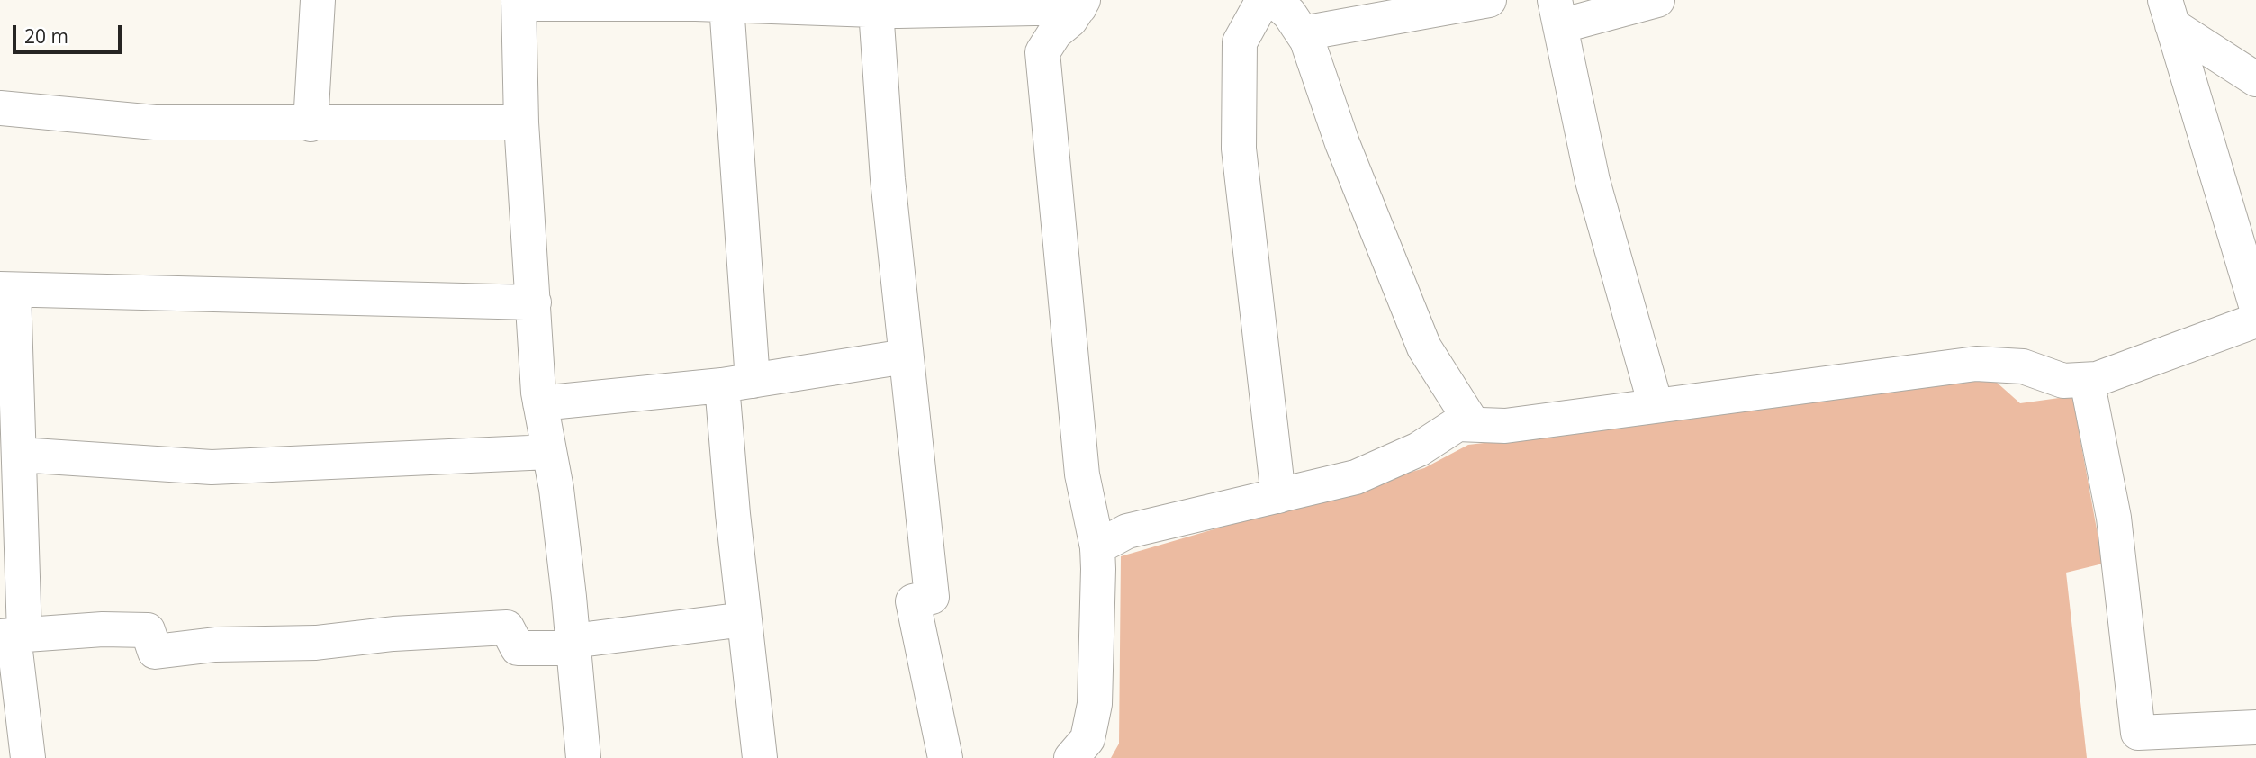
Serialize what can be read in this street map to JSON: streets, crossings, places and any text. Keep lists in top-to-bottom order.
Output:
{
  "scale_bar": "20 m"
}
